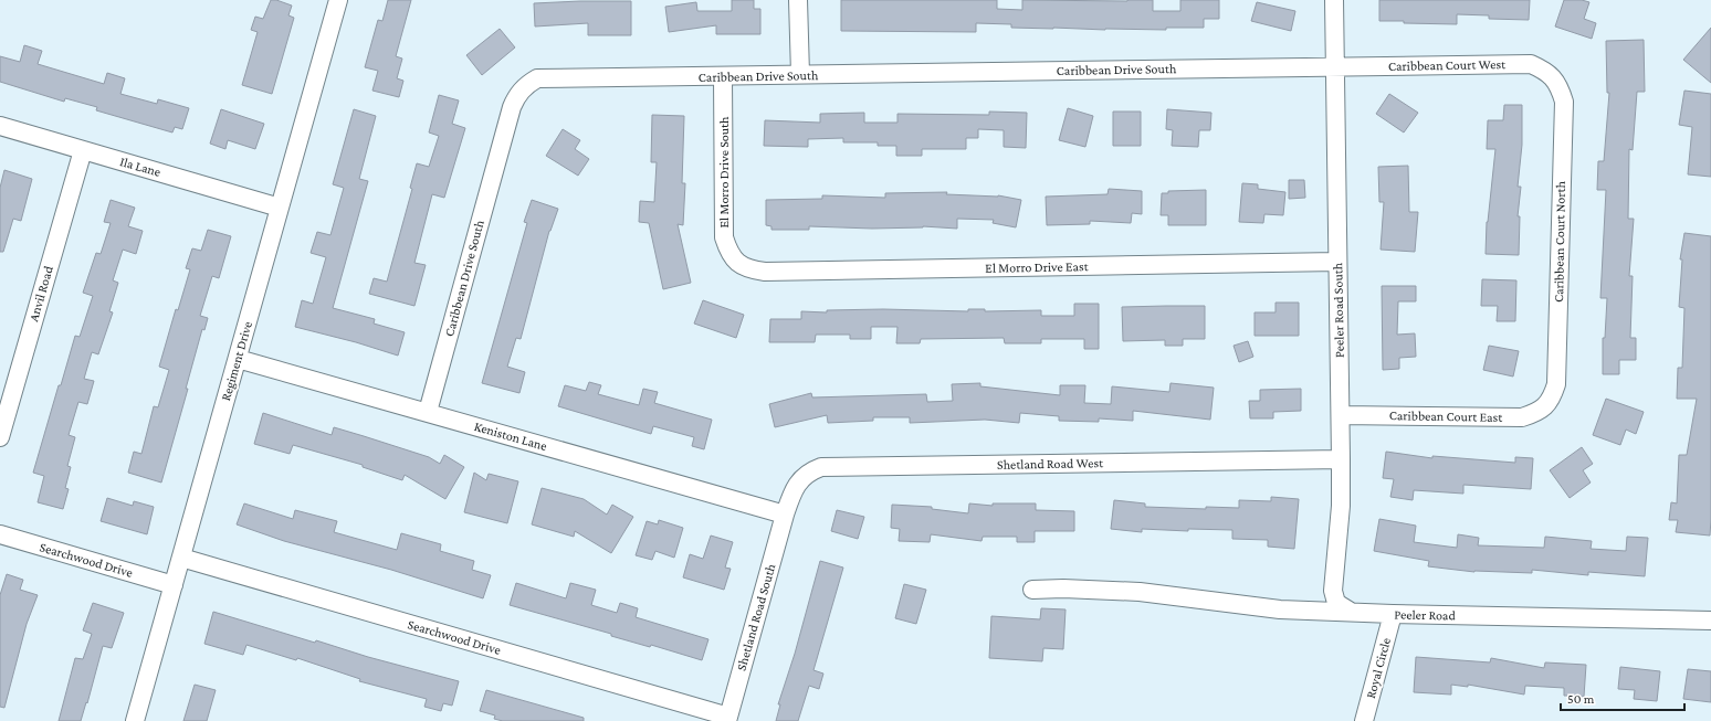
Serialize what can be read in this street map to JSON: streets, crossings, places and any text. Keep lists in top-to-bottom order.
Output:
{
  "streets": {
    "street": [
      "Caribbean Court West",
      "Caribbean Drive South",
      "Ila Lane",
      "El Morro Drive South",
      "Caribbean Court North",
      "El Morro Drive East",
      "Anvil Road",
      "Peeler Road South",
      "Regiment Drive",
      "Caribbean Court East",
      "Keniston Lane",
      "Shetland Road West",
      "Searchwood Drive",
      "Peeler Road",
      "Shetland Road South",
      "Royal Circle"
    ]
  },
  "crossings": [
    ["Caribbean Court West", "Caribbean Drive South"],
    ["Caribbean Court West", "Caribbean Court North"],
    ["Caribbean Court West", "Peeler Road South"],
    ["Caribbean Drive South", "El Morro Drive South"],
    ["Caribbean Drive South", "Peeler Road South"],
    ["Caribbean Drive South", "Keniston Lane"],
    ["Ila Lane", "Anvil Road"],
    ["Ila Lane", "Regiment Drive"],
    ["El Morro Drive South", "El Morro Drive East"],
    ["Caribbean Court North", "Caribbean Court East"],
    ["El Morro Drive East", "Peeler Road South"],
    ["Peeler Road South", "Caribbean Court East"],
    ["Peeler Road South", "Shetland Road West"],
    ["Peeler Road South", "Peeler Road"],
    ["Regiment Drive", "Keniston Lane"],
    ["Regiment Drive", "Searchwood Drive"],
    ["Keniston Lane", "Shetland Road West"],
    ["Keniston Lane", "Shetland Road South"],
    ["Shetland Road West", "Shetland Road South"],
    ["Searchwood Drive", "Shetland Road South"],
    ["Peeler Road", "Royal Circle"]
  ],
  "scale_bar": "50 m"
}
